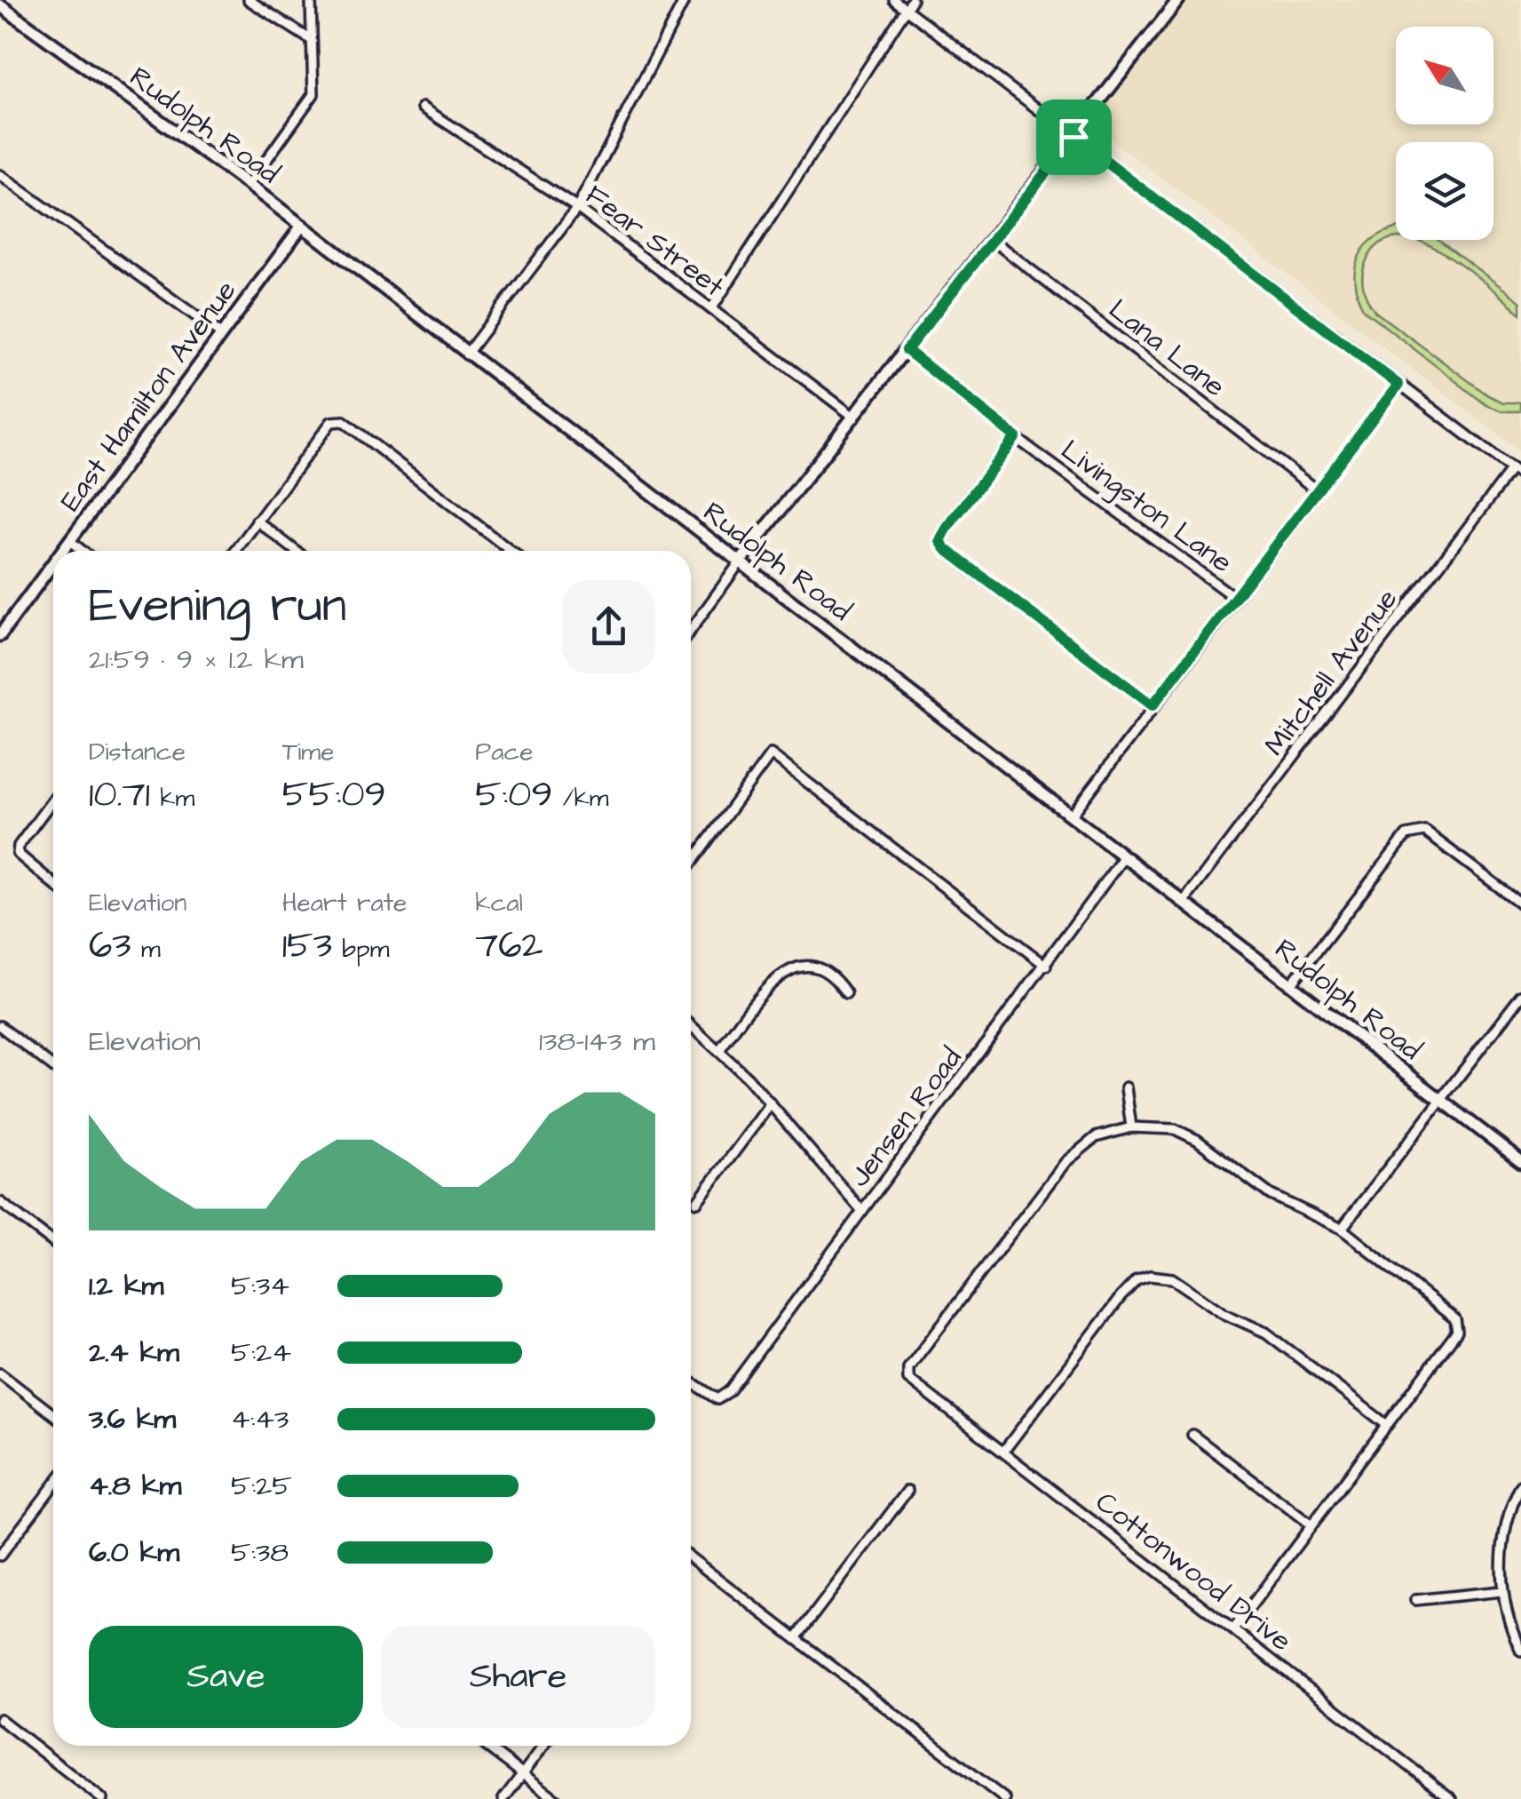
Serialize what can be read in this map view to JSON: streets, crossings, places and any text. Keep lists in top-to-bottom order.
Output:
{
  "streets": {
    "street": [
      "Rudolph Road",
      "Fear Street",
      "Lana Lane",
      "East Hamilton Avenue",
      "Livingston Lane",
      "Mitchell Avenue",
      "Jensen Road",
      "Cottonwood Drive"
    ]
  },
  "crossings": [
    ["Rudolph Road", "East Hamilton Avenue"],
    ["Rudolph Road", "Mitchell Avenue"],
    ["Rudolph Road", "Jensen Road"]
  ],
  "north": "top left",
  "page": {
    "heading": ["Evening run", "21:59 · 9 × 1.2 km"],
    "stats": [
      ["Distance", "10.71 km"],
      ["Time", "55:09"],
      ["Pace", "5:09 /km"],
      ["Elevation", "63 m"],
      ["Heart rate", "153 bpm"],
      ["kcal", "762"]
    ],
    "chart": ["Elevation", "138–143 m"],
    "list": [
      {
        "name": "1.2 km",
        "note": "5:34"
      },
      {
        "name": "2.4 km",
        "note": "5:24"
      },
      {
        "name": "3.6 km",
        "note": "4:43"
      },
      {
        "name": "4.8 km",
        "note": "5:25"
      },
      {
        "name": "6.0 km",
        "note": "5:38"
      }
    ],
    "buttons": ["Save", "Share"]
  }
}
